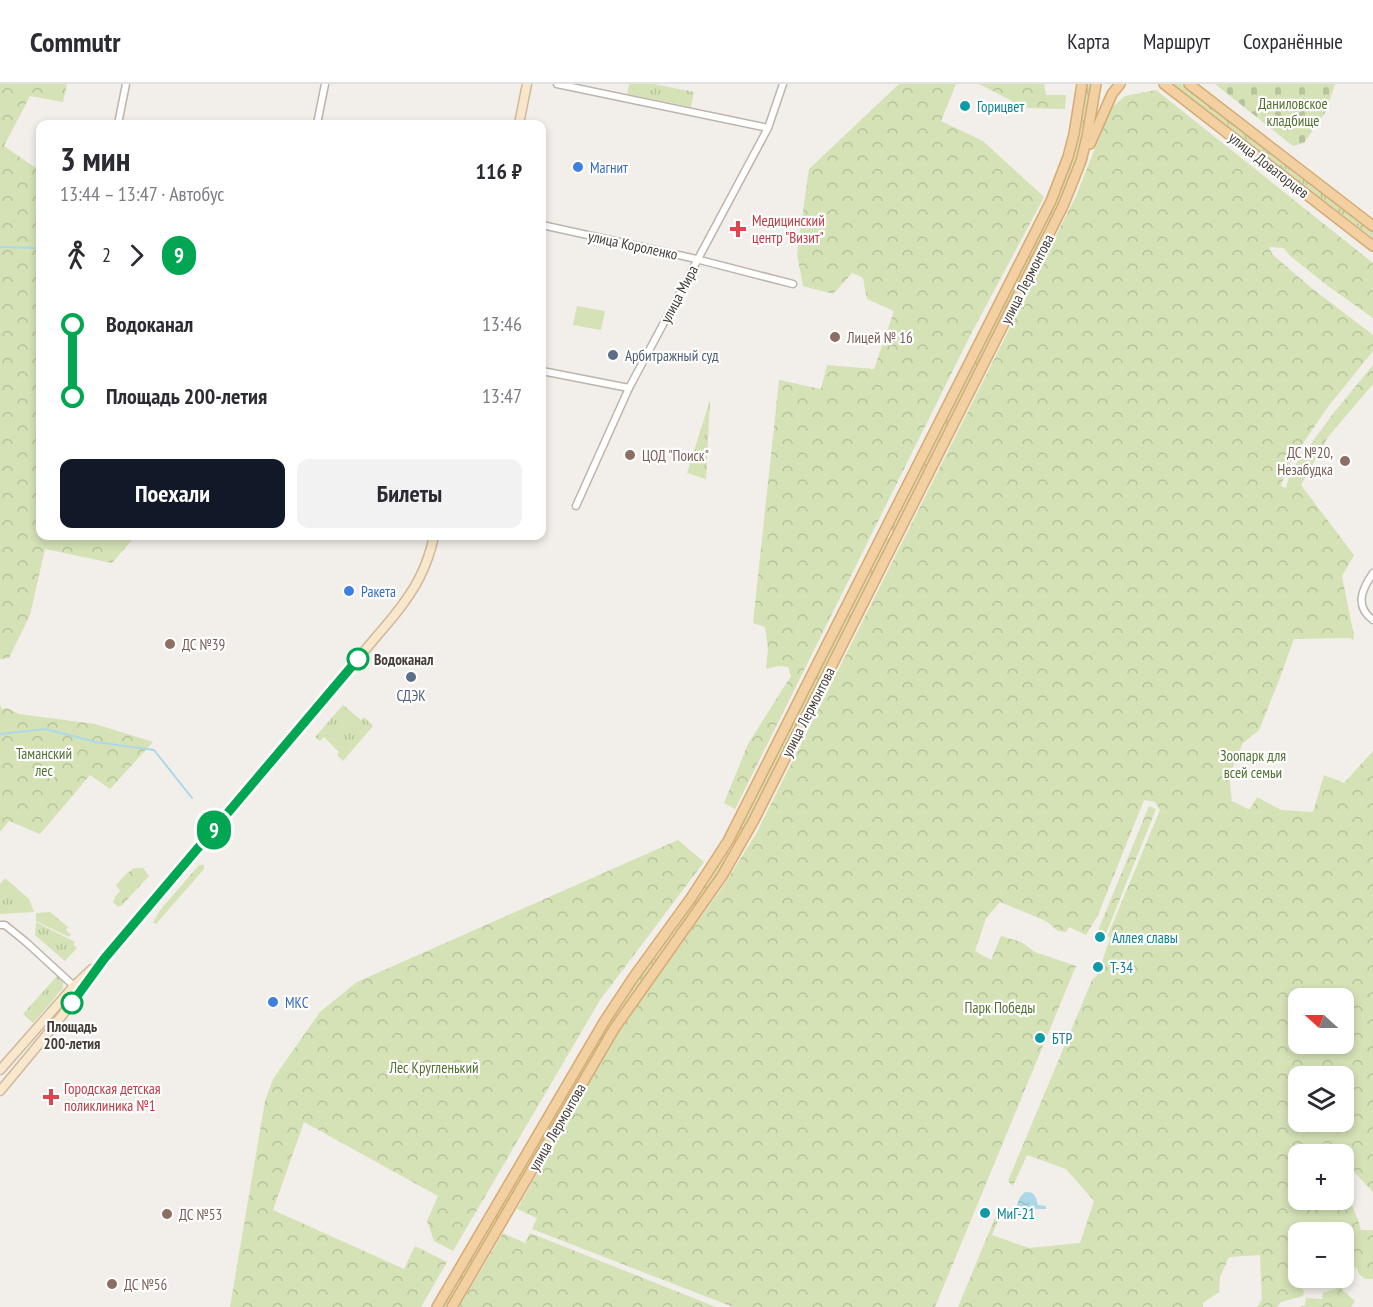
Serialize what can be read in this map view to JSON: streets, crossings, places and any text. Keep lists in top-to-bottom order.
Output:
{
  "streets": {
    "main road": ["улица Доваторцев", "улица Лермонтова"],
    "street": ["улица Короленко", "улица Мира"]
  },
  "crossings": [
    ["улица Короленко", "улица Мира"]
  ],
  "parks": [
    "Даниловское кладбище",
    "Таманский лес",
    "Зоопарк для всей семьи",
    "Парк Победы",
    "Лес Кругленький"
  ],
  "places": {
    "other": [
      "Горицвет",
      "Магнит",
      "Лицей № 16",
      "Арбитражный суд",
      "ЦОД \"Поиск\"",
      "ДС №20, Незабудка",
      "Ракета",
      "ДС №39",
      "Водоканал",
      "СДЭК",
      "Аллея славы",
      "Т-34",
      "МКС",
      "Площадь 200-летия",
      "БТР",
      "МиГ-21",
      "ДС №53",
      "ДС №56"
    ],
    "health": ["Медицинский центр \"Визит\"", "Городская детская поликлиника №1"]
  },
  "lines": ["bus line 9"],
  "north": "left",
  "page": {
    "header": "Commutr",
    "nav": ["Карта", "Маршрут", "Сохранённые"],
    "on_map": "9",
    "heading": ["3 мин", "13:44 – 13:47 · Автобус", "116 ₽"],
    "legs": ["2", "9"],
    "list": [
      {
        "name": "Водоканал",
        "value": "13:46"
      },
      {
        "name": "Площадь 200-летия",
        "value": "13:47"
      }
    ],
    "buttons": ["Поехали", "Билеты"],
    "map_buttons": ["+", "−"]
  }
}
